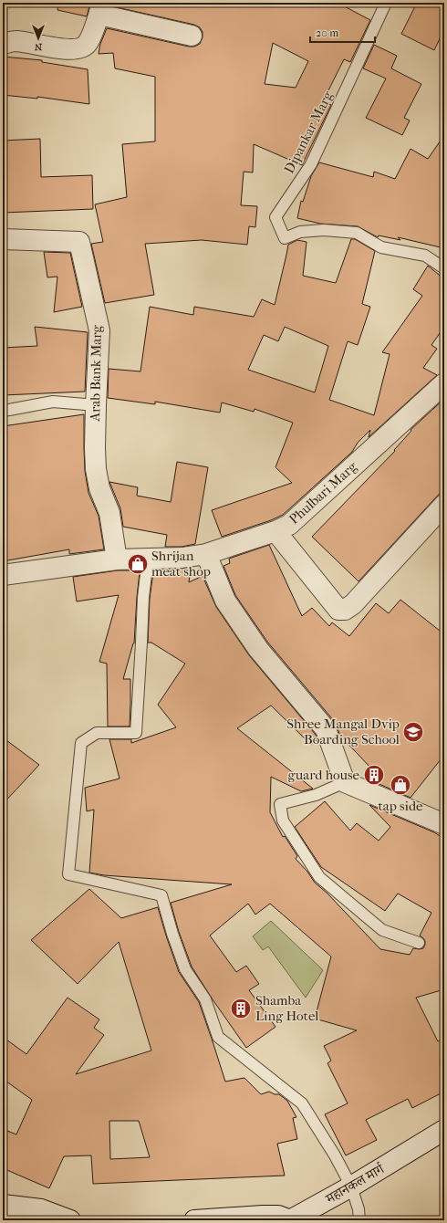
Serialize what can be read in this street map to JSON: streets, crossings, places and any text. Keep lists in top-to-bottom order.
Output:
{
  "streets": {
    "street": ["Arab Bank Marg", "Phulbari Marg", "महानकल मार्ग"],
    "lane": ["Dipankar Marg"]
  },
  "crossings": [
    ["Arab Bank Marg", "Phulbari Marg"]
  ],
  "places": {
    "shop": ["Shrijan meat shop", "tap side"],
    "school or university": ["Shree Mangal Dvip Boarding School"],
    "building": ["guard house", "Shamba Ling Hotel"]
  },
  "scale_bar": "20 m",
  "north": "bottom"
}
